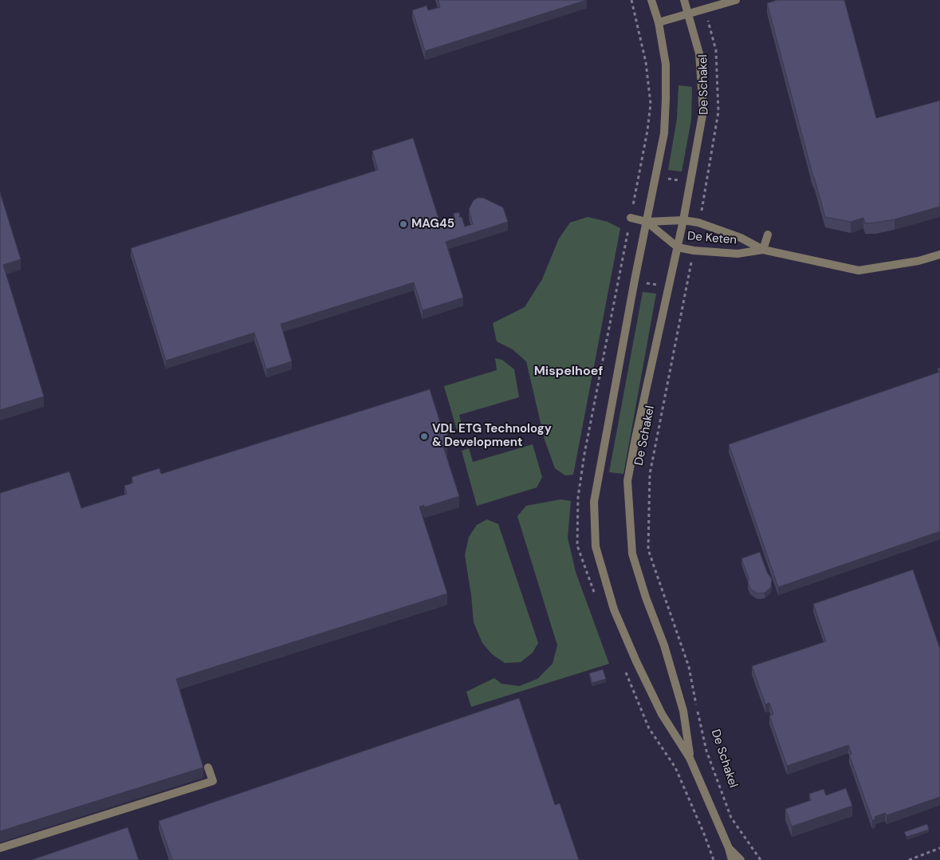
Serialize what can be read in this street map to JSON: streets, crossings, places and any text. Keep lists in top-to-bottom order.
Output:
{
  "streets": {
    "street": ["De Schakel", "De Keten"]
  },
  "crossings": [
    ["De Schakel", "De Keten"]
  ],
  "districts": ["Mispelhoef"],
  "places": ["MAG45", "VDL ETG Technology & Development"]
}
